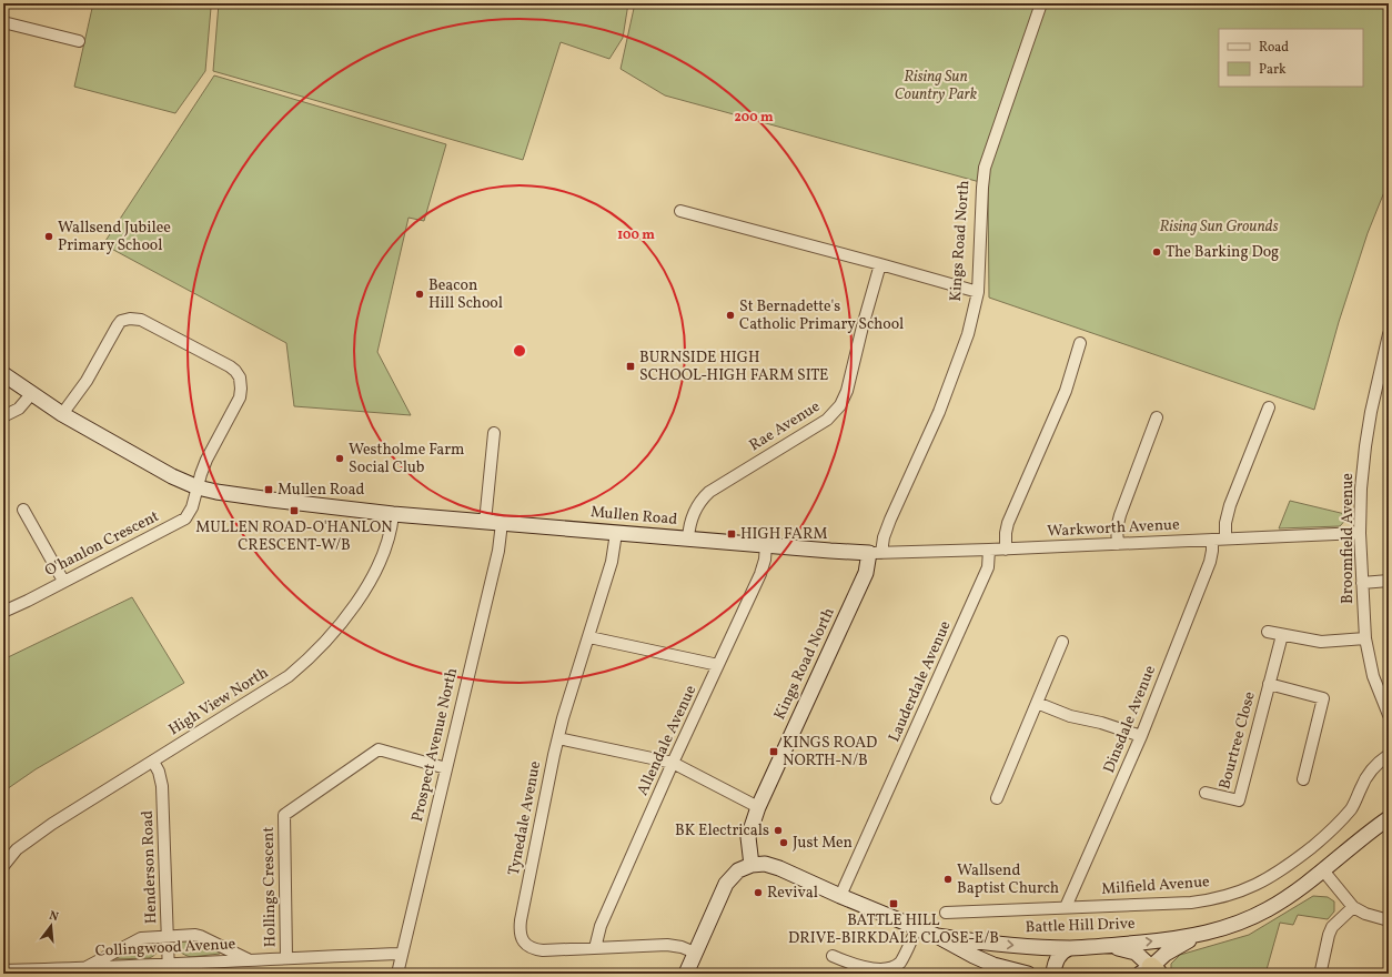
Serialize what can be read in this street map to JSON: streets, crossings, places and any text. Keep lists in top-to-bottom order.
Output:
{
  "streets": {
    "street": [
      "Kings Road North",
      "Rae Avenue",
      "Mullen Road",
      "Warkworth Avenue",
      "Broomfield Avenue",
      "O'hanlon Crescent",
      "Lauderdale Avenue",
      "High View North",
      "Dinsdale Avenue",
      "Allendale Avenue",
      "Bourtree Close",
      "Prospect Avenue North",
      "Tynedale Avenue",
      "Henderson Road",
      "Milfield Avenue",
      "Hollings Crescent",
      "Battle Hill Drive",
      "Collingwood Avenue"
    ]
  },
  "crossings": [
    ["Kings Road North", "Mullen Road"],
    ["Kings Road North", "Warkworth Avenue"],
    ["Kings Road North", "Battle Hill Drive"],
    ["Rae Avenue", "Mullen Road"],
    ["Mullen Road", "Warkworth Avenue"],
    ["Mullen Road", "O'hanlon Crescent"],
    ["Mullen Road", "High View North"],
    ["Mullen Road", "Allendale Avenue"],
    ["Mullen Road", "Prospect Avenue North"],
    ["Mullen Road", "Tynedale Avenue"],
    ["Warkworth Avenue", "Broomfield Avenue"],
    ["Warkworth Avenue", "Lauderdale Avenue"],
    ["Warkworth Avenue", "Dinsdale Avenue"],
    ["Lauderdale Avenue", "Battle Hill Drive"],
    ["High View North", "Henderson Road"],
    ["Dinsdale Avenue", "Milfield Avenue"],
    ["Allendale Avenue", "Tynedale Avenue"],
    ["Prospect Avenue North", "Hollings Crescent"],
    ["Prospect Avenue North", "Collingwood Avenue"],
    ["Henderson Road", "Collingwood Avenue"],
    ["Hollings Crescent", "Collingwood Avenue"]
  ],
  "parks": ["Rising Sun Country Park", "Rising Sun Grounds"],
  "places": {
    "other": [
      "Wallsend Jubilee Primary School",
      "The Barking Dog",
      "Beacon Hill School",
      "St Bernadette's Catholic Primary School",
      "Westholme Farm Social Club",
      "BK Electricals",
      "Just Men",
      "Wallsend Baptist Church",
      "Revival"
    ],
    "transit": [
      "BURNSIDE HIGH SCHOOL-HIGH FARM SITE",
      "Mullen Road",
      "MULLEN ROAD-O'HANLON CRESCENT-W/B",
      "HIGH FARM",
      "KINGS ROAD NORTH-N/B",
      "BATTLE HILL DRIVE-BIRKDALE CLOSE-E/B"
    ]
  },
  "legend": ["Road", "Park"],
  "north": "top",
  "rings": ["200 m", "100 m"]
}
